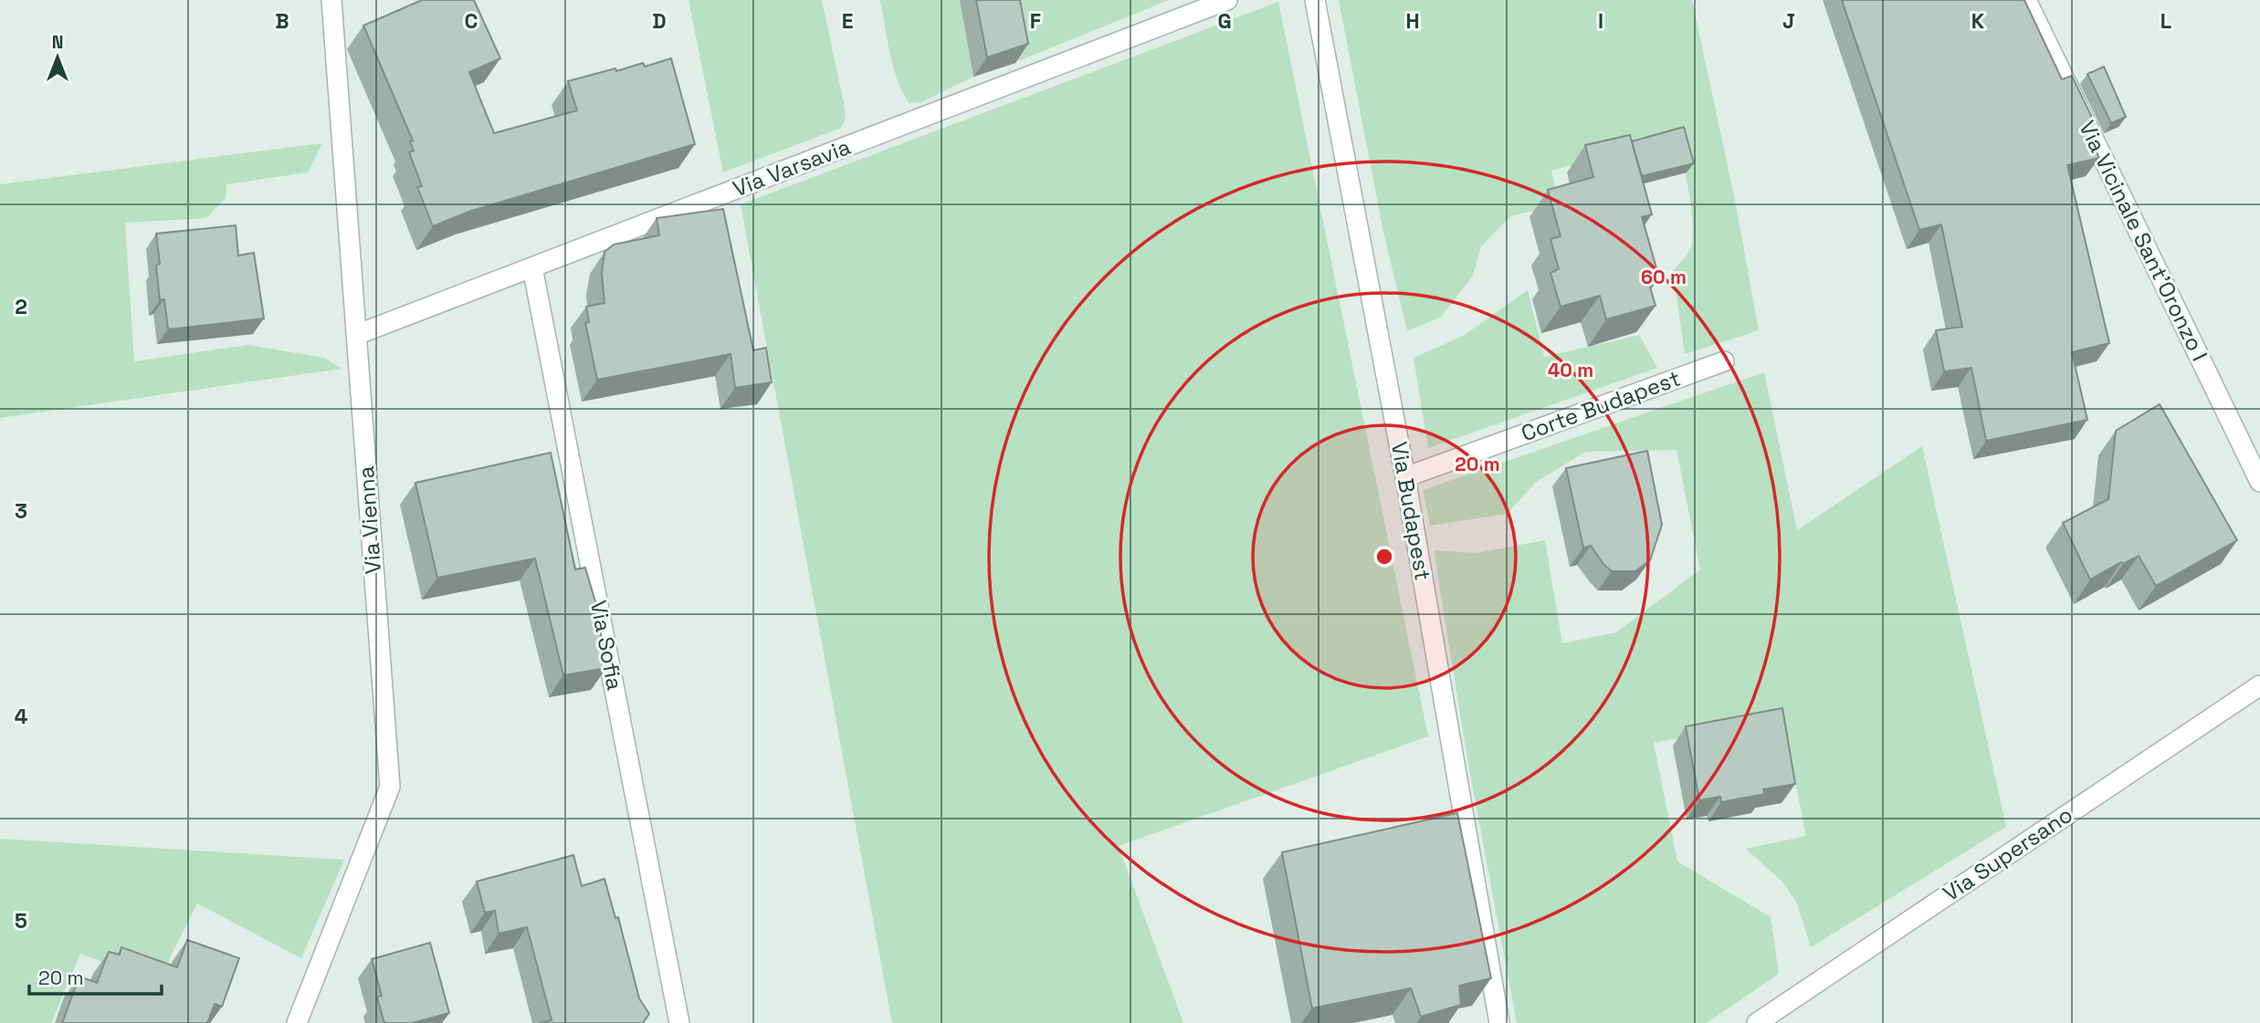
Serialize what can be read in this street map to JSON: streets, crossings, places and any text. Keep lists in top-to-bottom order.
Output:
{
  "streets": {
    "street": [
      "Via Varsavia",
      "Via Vicinale Sant'Oronzo I",
      "Corte Budapest",
      "Via Budapest",
      "Via Vienna",
      "Via Sofia",
      "Via Supersano"
    ]
  },
  "crossings": [
    ["Via Varsavia", "Via Vienna"],
    ["Via Varsavia", "Via Sofia"],
    ["Corte Budapest", "Via Budapest"]
  ],
  "scale_bar": "20 m",
  "north": "top",
  "grid": {
    "columns": [
      "B",
      "C",
      "D",
      "E",
      "F",
      "G",
      "H",
      "I",
      "J",
      "K",
      "L"
    ],
    "rows": [
      "2",
      "3",
      "4",
      "5"
    ]
  },
  "rings": ["60 m", "40 m", "20 m"]
}
